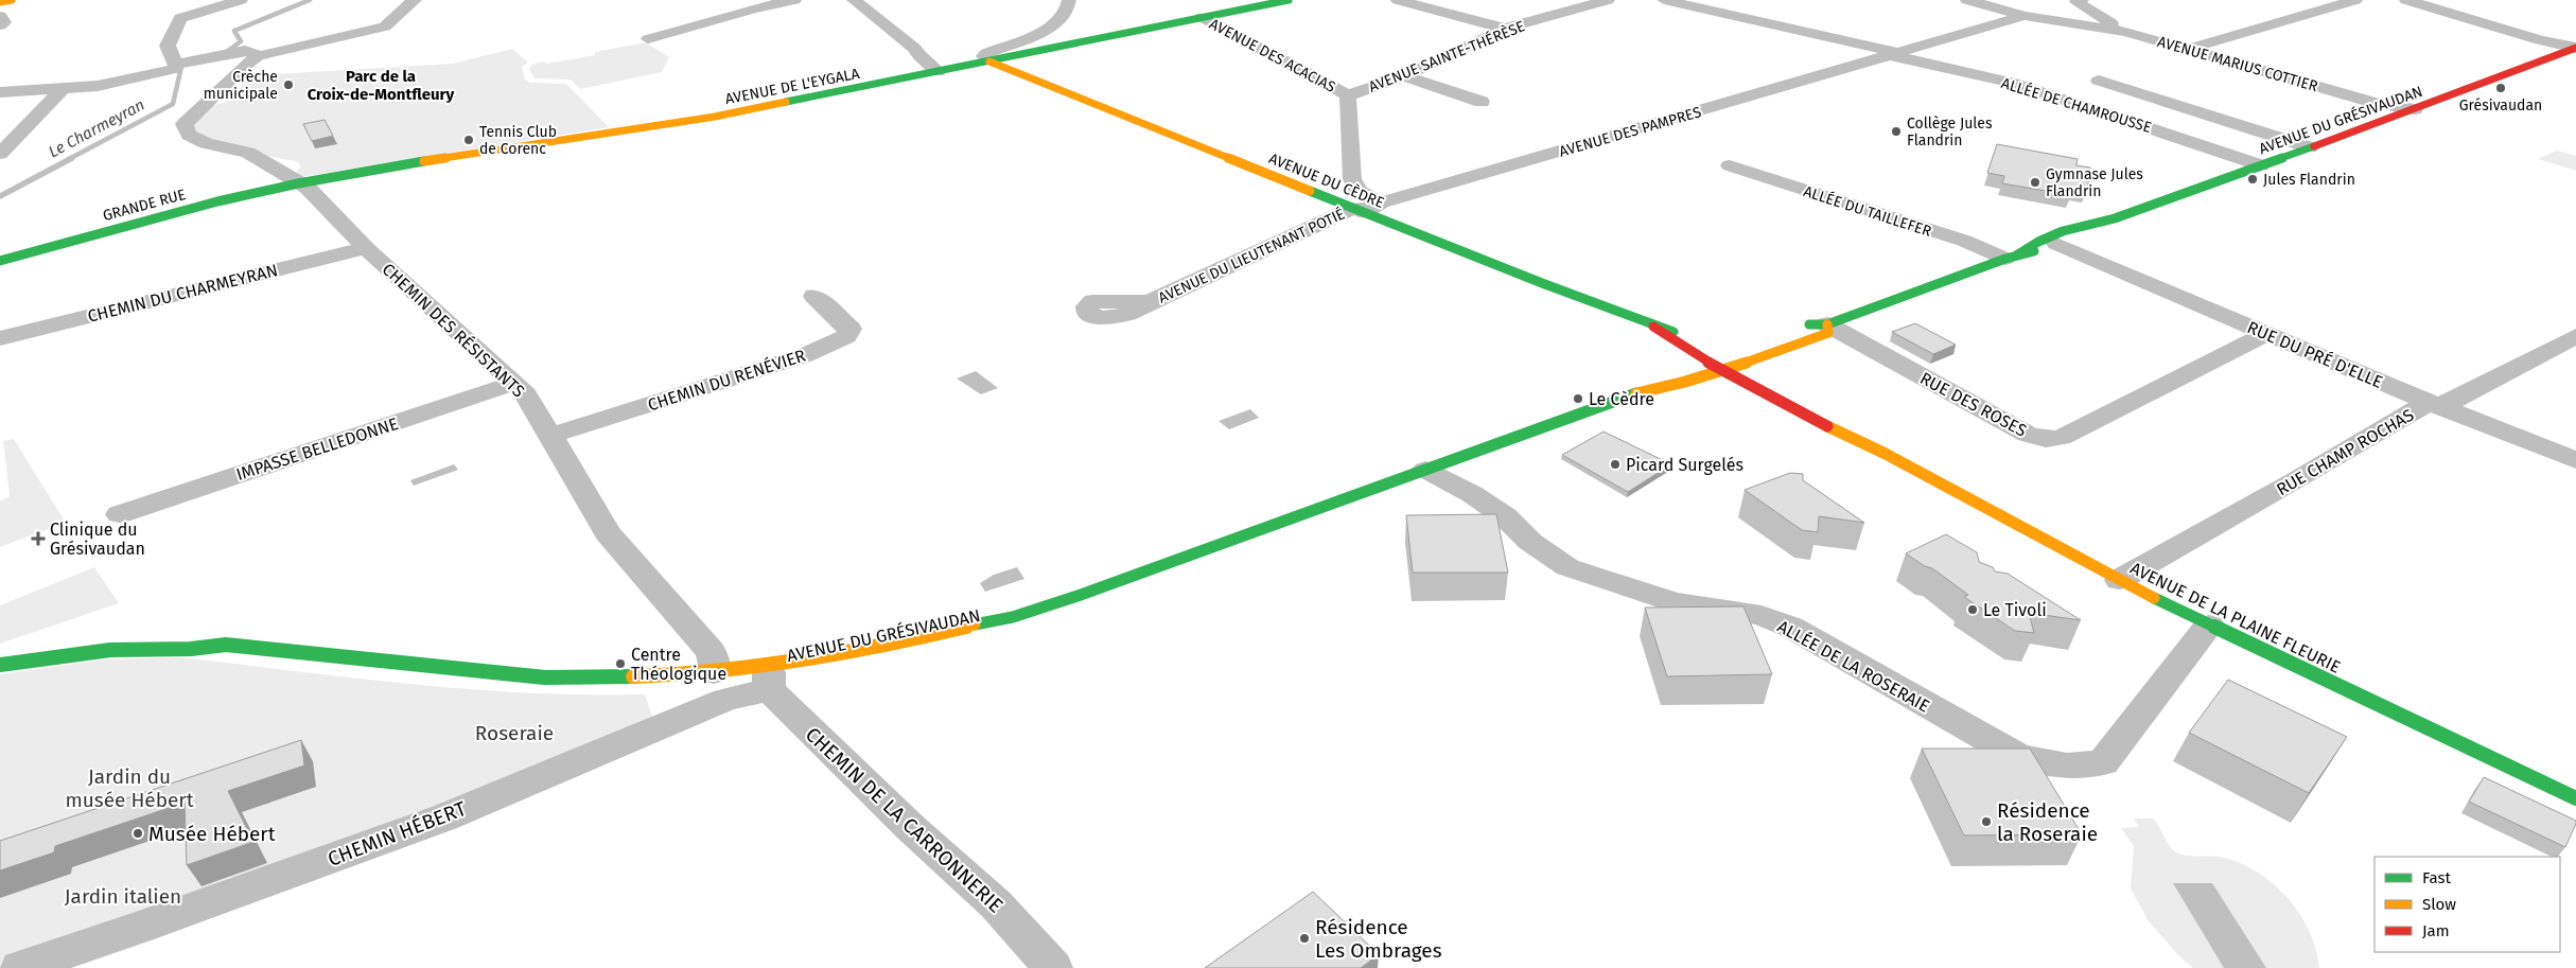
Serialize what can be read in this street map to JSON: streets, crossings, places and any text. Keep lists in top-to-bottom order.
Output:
{
  "streets": {
    "street": [
      "AVENUE DES ACACIAS",
      "AVENUE SAINTE-THÉRÈSE",
      "AVENUE MARIUS COTTIER",
      "AVENUE DE L'EYGALA",
      "ALLÉE DE CHAMROUSSE",
      "AVENUE DU GRÉSIVAUDAN",
      "AVENUE DES PAMPRES",
      "AVENUE DU CÈDRE",
      "GRANDE RUE",
      "ALLÉE DU TAILLEFER",
      "AVENUE DU LIEUTENANT POTIÉ",
      "CHEMIN DU CHARMEYRAN",
      "CHEMIN DES RÉSISTANTS",
      "RUE DU PRÉ D'ELLE",
      "CHEMIN DU RENÉVIER",
      "RUE DES ROSES",
      "IMPASSE BELLEDONNE",
      "RUE CHAMP ROCHAS",
      "AVENUE DE LA PLAINE FLEURIE",
      "ALLÉE DE LA ROSERAIE",
      "CHEMIN DE LA CARRONNERIE",
      "CHEMIN HÉBERT"
    ]
  },
  "crossings": [
    ["AVENUE DES ACACIAS", "AVENUE SAINTE-THÉRÈSE"],
    ["AVENUE DES ACACIAS", "AVENUE DE L'EYGALA"],
    ["AVENUE DES ACACIAS", "AVENUE DES PAMPRES"],
    ["AVENUE MARIUS COTTIER", "AVENUE DU GRÉSIVAUDAN"],
    ["AVENUE MARIUS COTTIER", "AVENUE DES PAMPRES"],
    ["AVENUE DE L'EYGALA", "AVENUE DU CÈDRE"],
    ["AVENUE DE L'EYGALA", "GRANDE RUE"],
    ["AVENUE DE L'EYGALA", "CHEMIN DES RÉSISTANTS"],
    ["ALLÉE DE CHAMROUSSE", "AVENUE DU GRÉSIVAUDAN"],
    ["ALLÉE DE CHAMROUSSE", "AVENUE DES PAMPRES"],
    ["AVENUE DU GRÉSIVAUDAN", "ALLÉE DU TAILLEFER"],
    ["AVENUE DU GRÉSIVAUDAN", "CHEMIN DES RÉSISTANTS"],
    ["AVENUE DU GRÉSIVAUDAN", "RUE DU PRÉ D'ELLE"],
    ["AVENUE DU GRÉSIVAUDAN", "RUE DES ROSES"],
    ["AVENUE DU GRÉSIVAUDAN", "AVENUE DE LA PLAINE FLEURIE"],
    ["AVENUE DU GRÉSIVAUDAN", "CHEMIN DE LA CARRONNERIE"],
    ["AVENUE DU GRÉSIVAUDAN", "CHEMIN HÉBERT"],
    ["AVENUE DES PAMPRES", "AVENUE DU CÈDRE"],
    ["AVENUE DES PAMPRES", "AVENUE DU LIEUTENANT POTIÉ"],
    ["AVENUE DU CÈDRE", "AVENUE DU LIEUTENANT POTIÉ"],
    ["AVENUE DU CÈDRE", "AVENUE DE LA PLAINE FLEURIE"],
    ["GRANDE RUE", "CHEMIN DES RÉSISTANTS"],
    ["CHEMIN DU CHARMEYRAN", "CHEMIN DES RÉSISTANTS"],
    ["CHEMIN DES RÉSISTANTS", "CHEMIN DU RENÉVIER"],
    ["CHEMIN DES RÉSISTANTS", "IMPASSE BELLEDONNE"],
    ["RUE DU PRÉ D'ELLE", "RUE DES ROSES"],
    ["RUE DU PRÉ D'ELLE", "RUE CHAMP ROCHAS"],
    ["RUE CHAMP ROCHAS", "AVENUE DE LA PLAINE FLEURIE"],
    ["AVENUE DE LA PLAINE FLEURIE", "ALLÉE DE LA ROSERAIE"],
    ["CHEMIN DE LA CARRONNERIE", "CHEMIN HÉBERT"]
  ],
  "districts": ["Parc de la Croix-de-Montfleury"],
  "water": ["Le Charmeyran"],
  "parks": ["Roseraie", "Jardin du musée Hébert", "Jardin italien"],
  "places": {
    "other": [
      "Crèche municipale",
      "Grésivaudan",
      "Collège Jules Flandrin",
      "Tennis Club de Corenc",
      "Jules Flandrin",
      "Gymnase Jules Flandrin",
      "Le Cèdre",
      "Picard Surgelés",
      "Le Tivoli",
      "Centre Théologique",
      "Résidence la Roseraie",
      "Musée Hébert",
      "Résidence Les Ombrages"
    ],
    "health": ["Clinique du Grésivaudan"]
  },
  "legend": ["Fast", "Slow", "Jam"]
}
